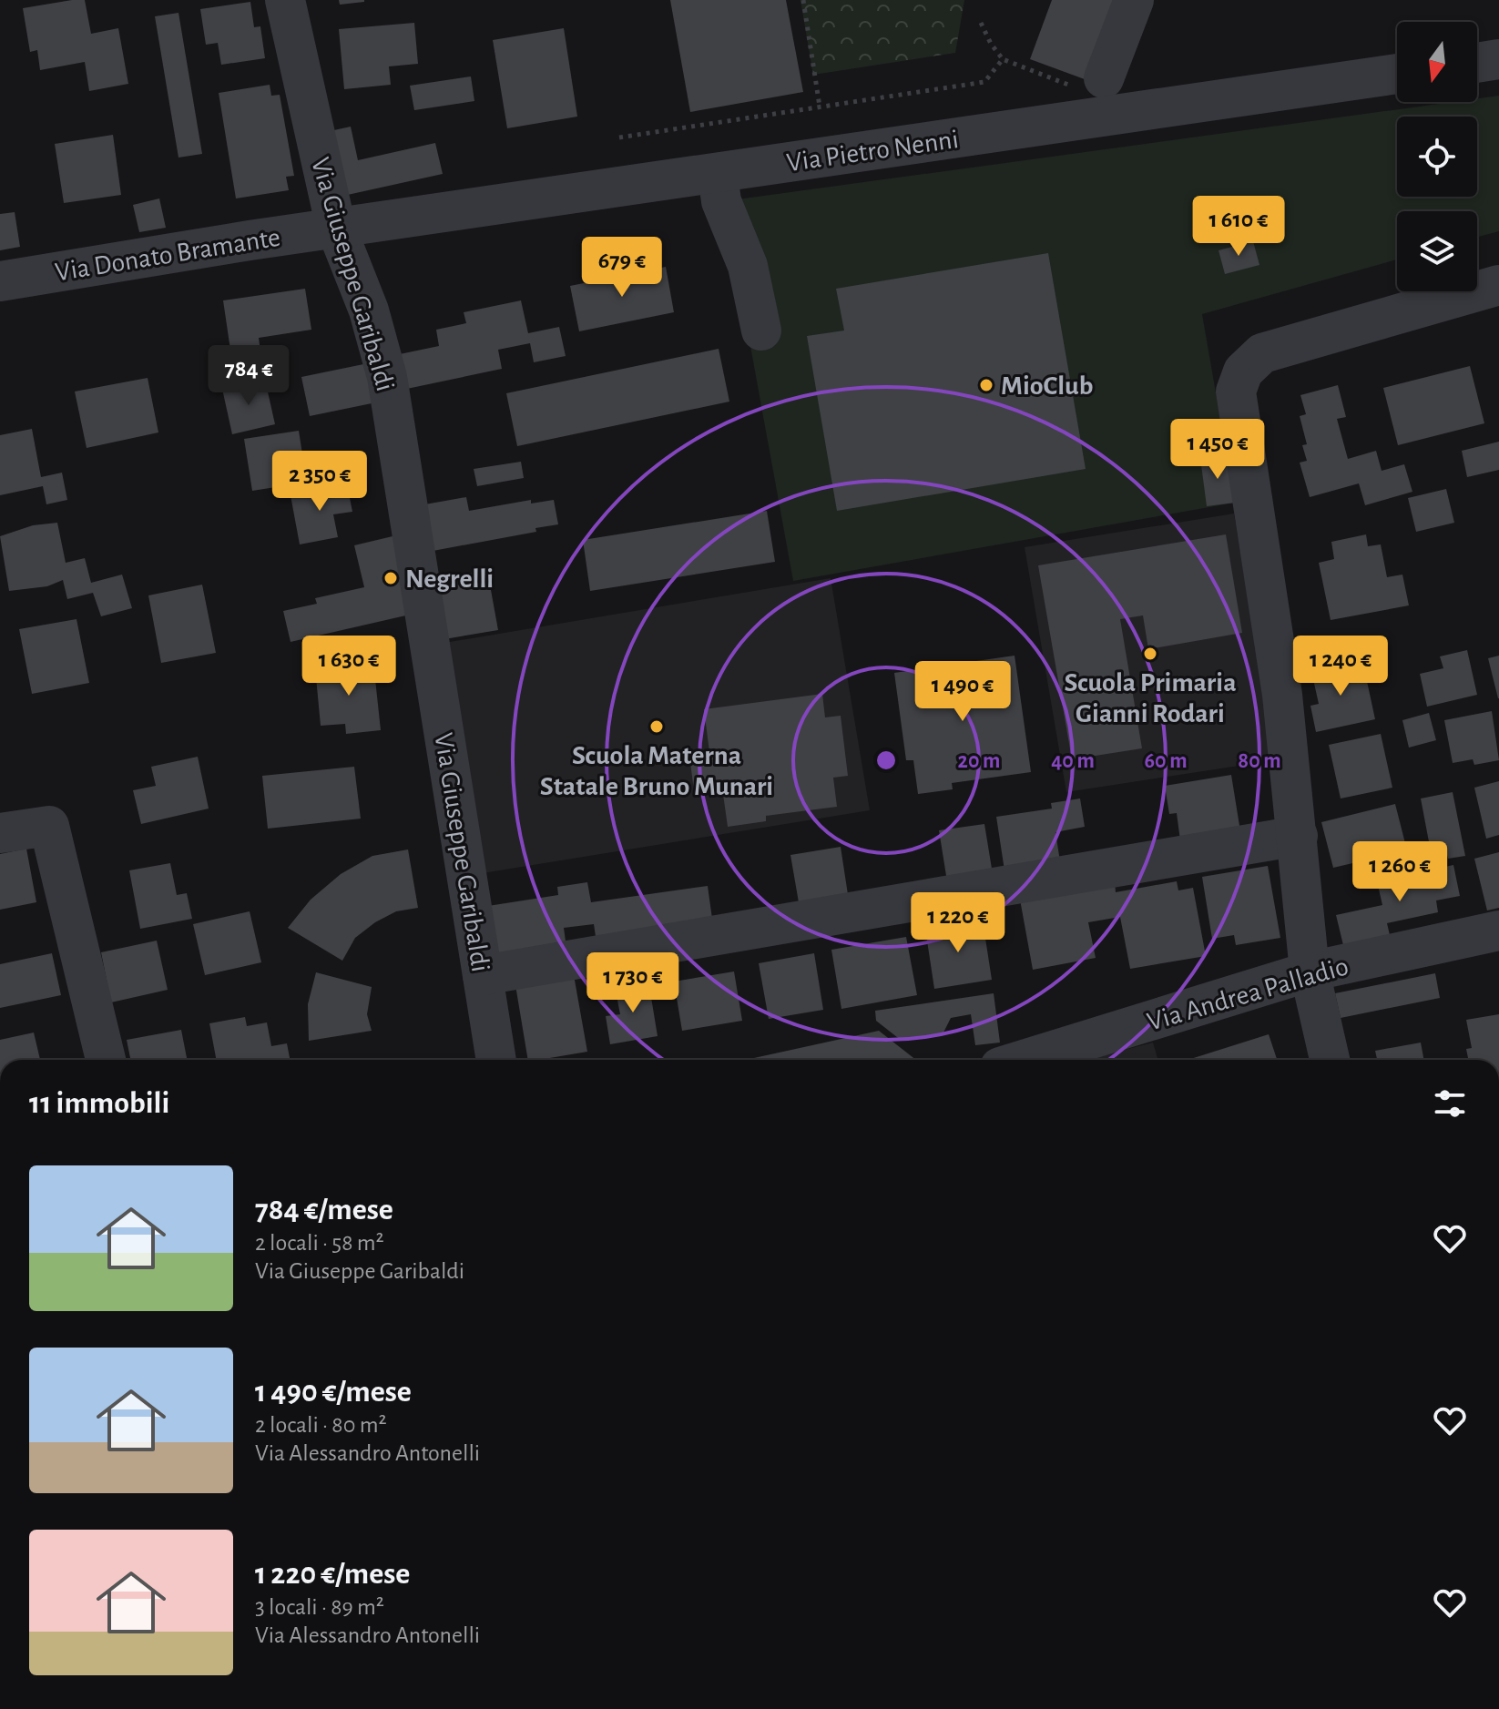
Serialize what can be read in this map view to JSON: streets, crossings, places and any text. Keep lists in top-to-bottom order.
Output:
{
  "streets": {
    "street": [
      "Via Pietro Nenni",
      "Via Donato Bramante",
      "Via Giuseppe Garibaldi",
      "Via Andrea Palladio"
    ]
  },
  "crossings": [
    ["Via Pietro Nenni", "Via Donato Bramante"],
    ["Via Pietro Nenni", "Via Giuseppe Garibaldi"],
    ["Via Donato Bramante", "Via Giuseppe Garibaldi"]
  ],
  "places": [
    "MioClub",
    "Negrelli",
    "Scuola Primaria Gianni Rodari",
    "Scuola Materna Statale Bruno Munari"
  ],
  "north": "bottom",
  "page": {
    "price": [
      "1 610 €",
      "679 €",
      "784 €",
      "1 450 €",
      "2 350 €",
      "1 630 €",
      "1 240 €",
      "1 490 €",
      "1 260 €",
      "1 220 €",
      "1 730 €"
    ],
    "heading": "11 immobili",
    "list": [
      {
        "name": "784 €/mese",
        "note": "2 locali · 58 m² · Via Giuseppe Garibaldi"
      },
      {
        "name": "1 490 €/mese",
        "note": "2 locali · 80 m² · Via Alessandro Antonelli"
      },
      {
        "name": "1 220 €/mese",
        "note": "3 locali · 89 m² · Via Alessandro Antonelli"
      }
    ]
  },
  "rings": [
    "20 m",
    "40 m",
    "60 m",
    "80 m"
  ]
}
